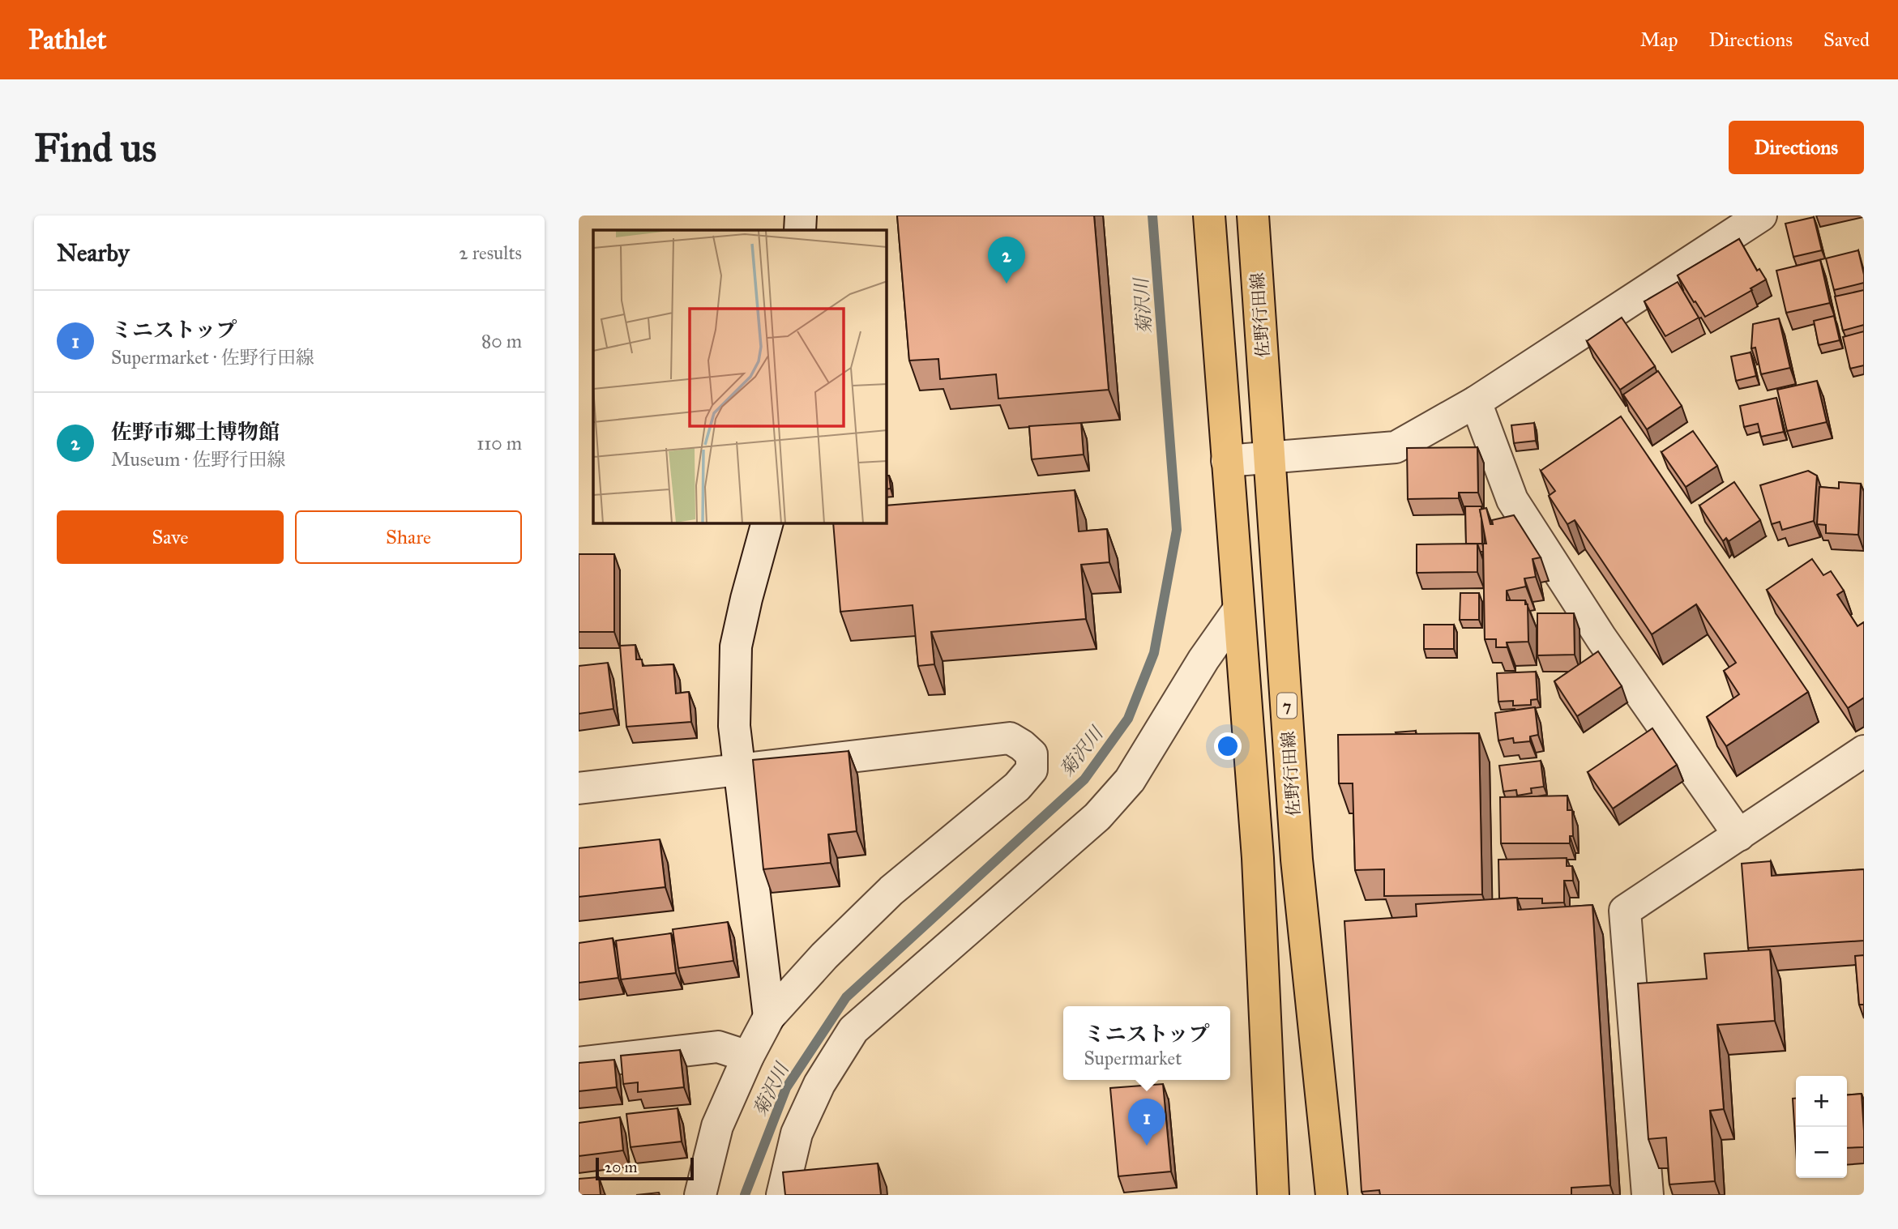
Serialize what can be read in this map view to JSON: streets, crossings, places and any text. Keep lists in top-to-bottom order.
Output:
{
  "streets": {
    "main road": ["佐野行田線", "7"]
  },
  "water": ["菊沢川"],
  "scale_bar": "20 m",
  "page": {
    "header": "Pathlet",
    "nav": ["Map", "Directions", "Saved"],
    "buttons": [
      "Directions",
      ["Save", "Share"]
    ],
    "title": "Find us",
    "heading": ["Nearby", "2 results"],
    "pins": ["2", "1"],
    "list": [
      {
        "mark": "1",
        "name": "ミニストップ",
        "note": "Supermarket · 佐野行田線",
        "value": "80 m"
      },
      {
        "mark": "2",
        "name": "佐野市郷土博物館",
        "note": "Museum · 佐野行田線",
        "value": "110 m"
      }
    ],
    "popup": ["ミニストップ", "Supermarket"],
    "map_buttons": ["+", "−"],
    "scale": "20 m"
  }
}
